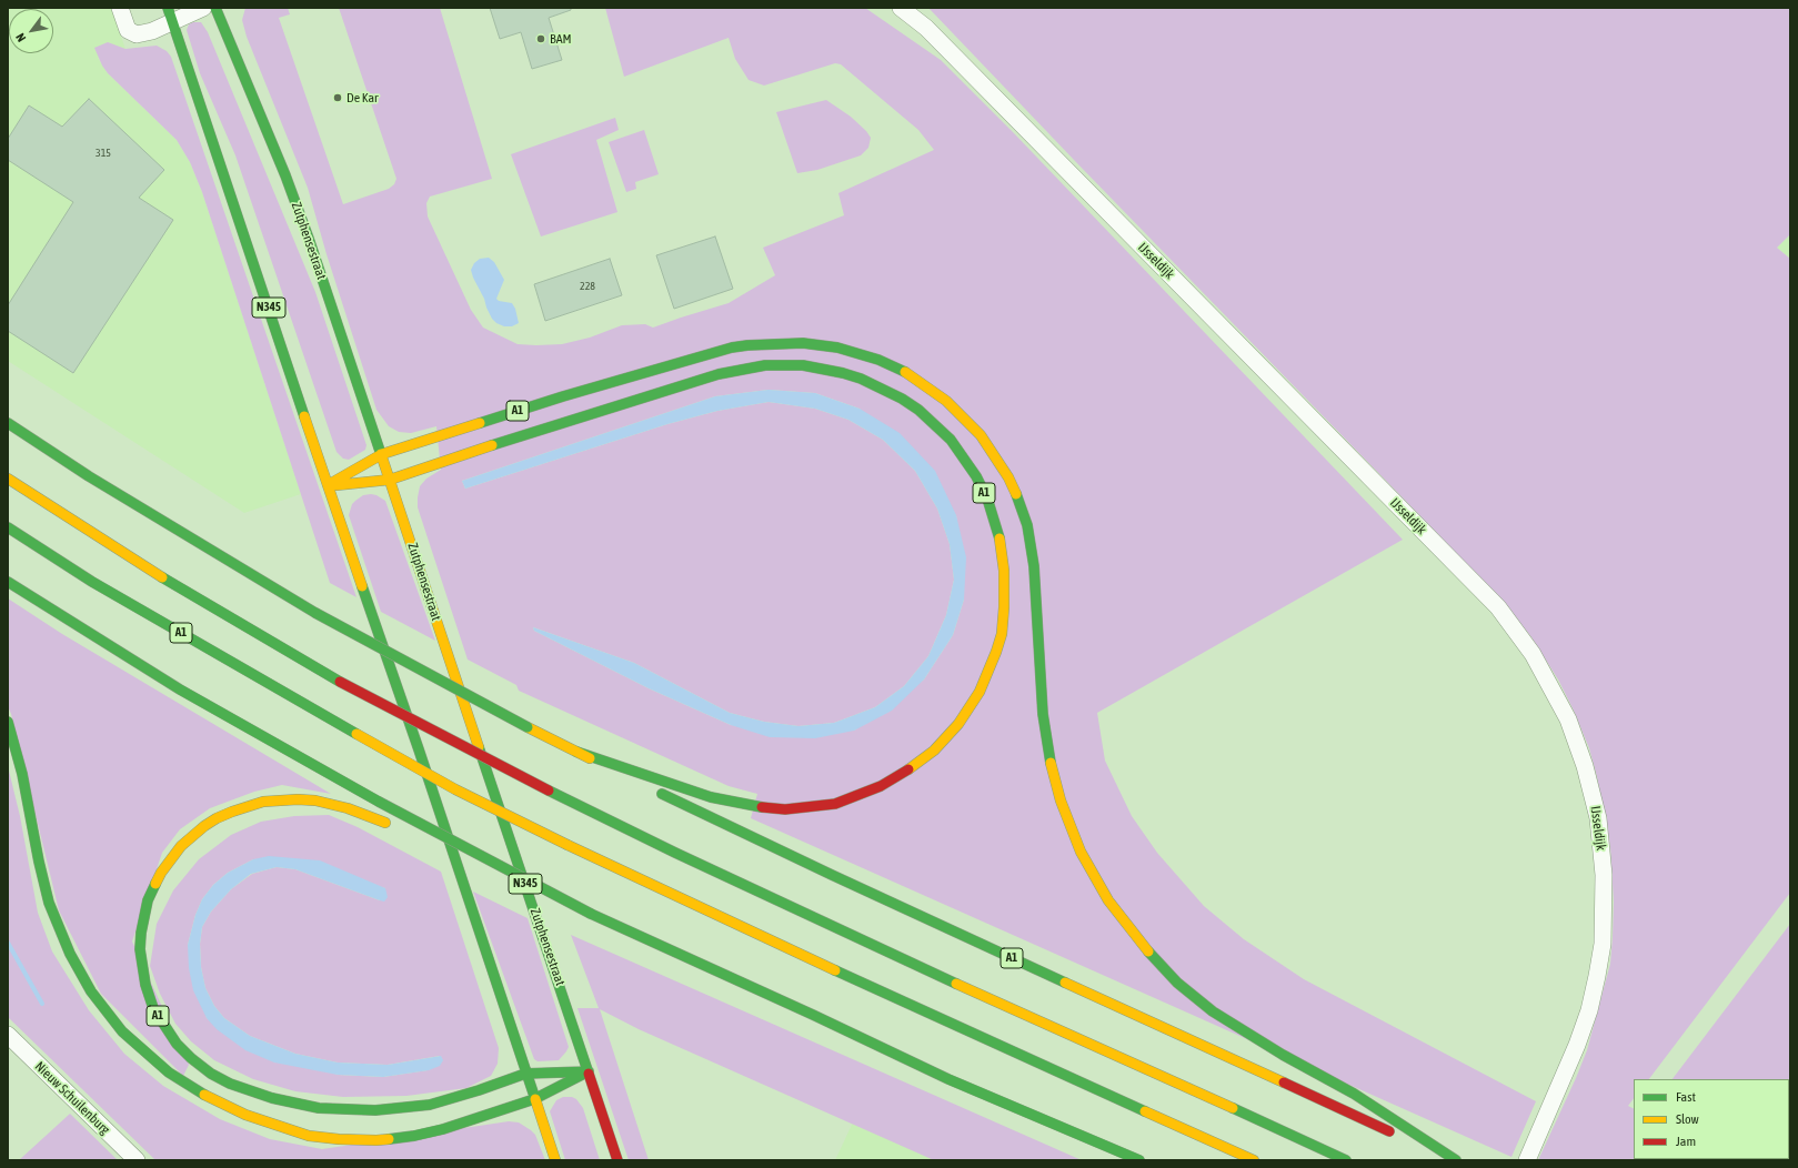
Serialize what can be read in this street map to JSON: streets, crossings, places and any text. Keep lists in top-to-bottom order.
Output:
{
  "streets": {
    "main road": ["Zutphensestraat", "N345", "A1"],
    "street": ["IJsseldijk", "Nieuw Schuilenburg"]
  },
  "crossings": [
    ["Zutphensestraat", "A1"],
    ["N345", "A1"]
  ],
  "places": ["BAM", "De Kar"],
  "house_numbers": ["315", "228"],
  "legend": ["Fast", "Slow", "Jam"],
  "north": "bottom left"
}
